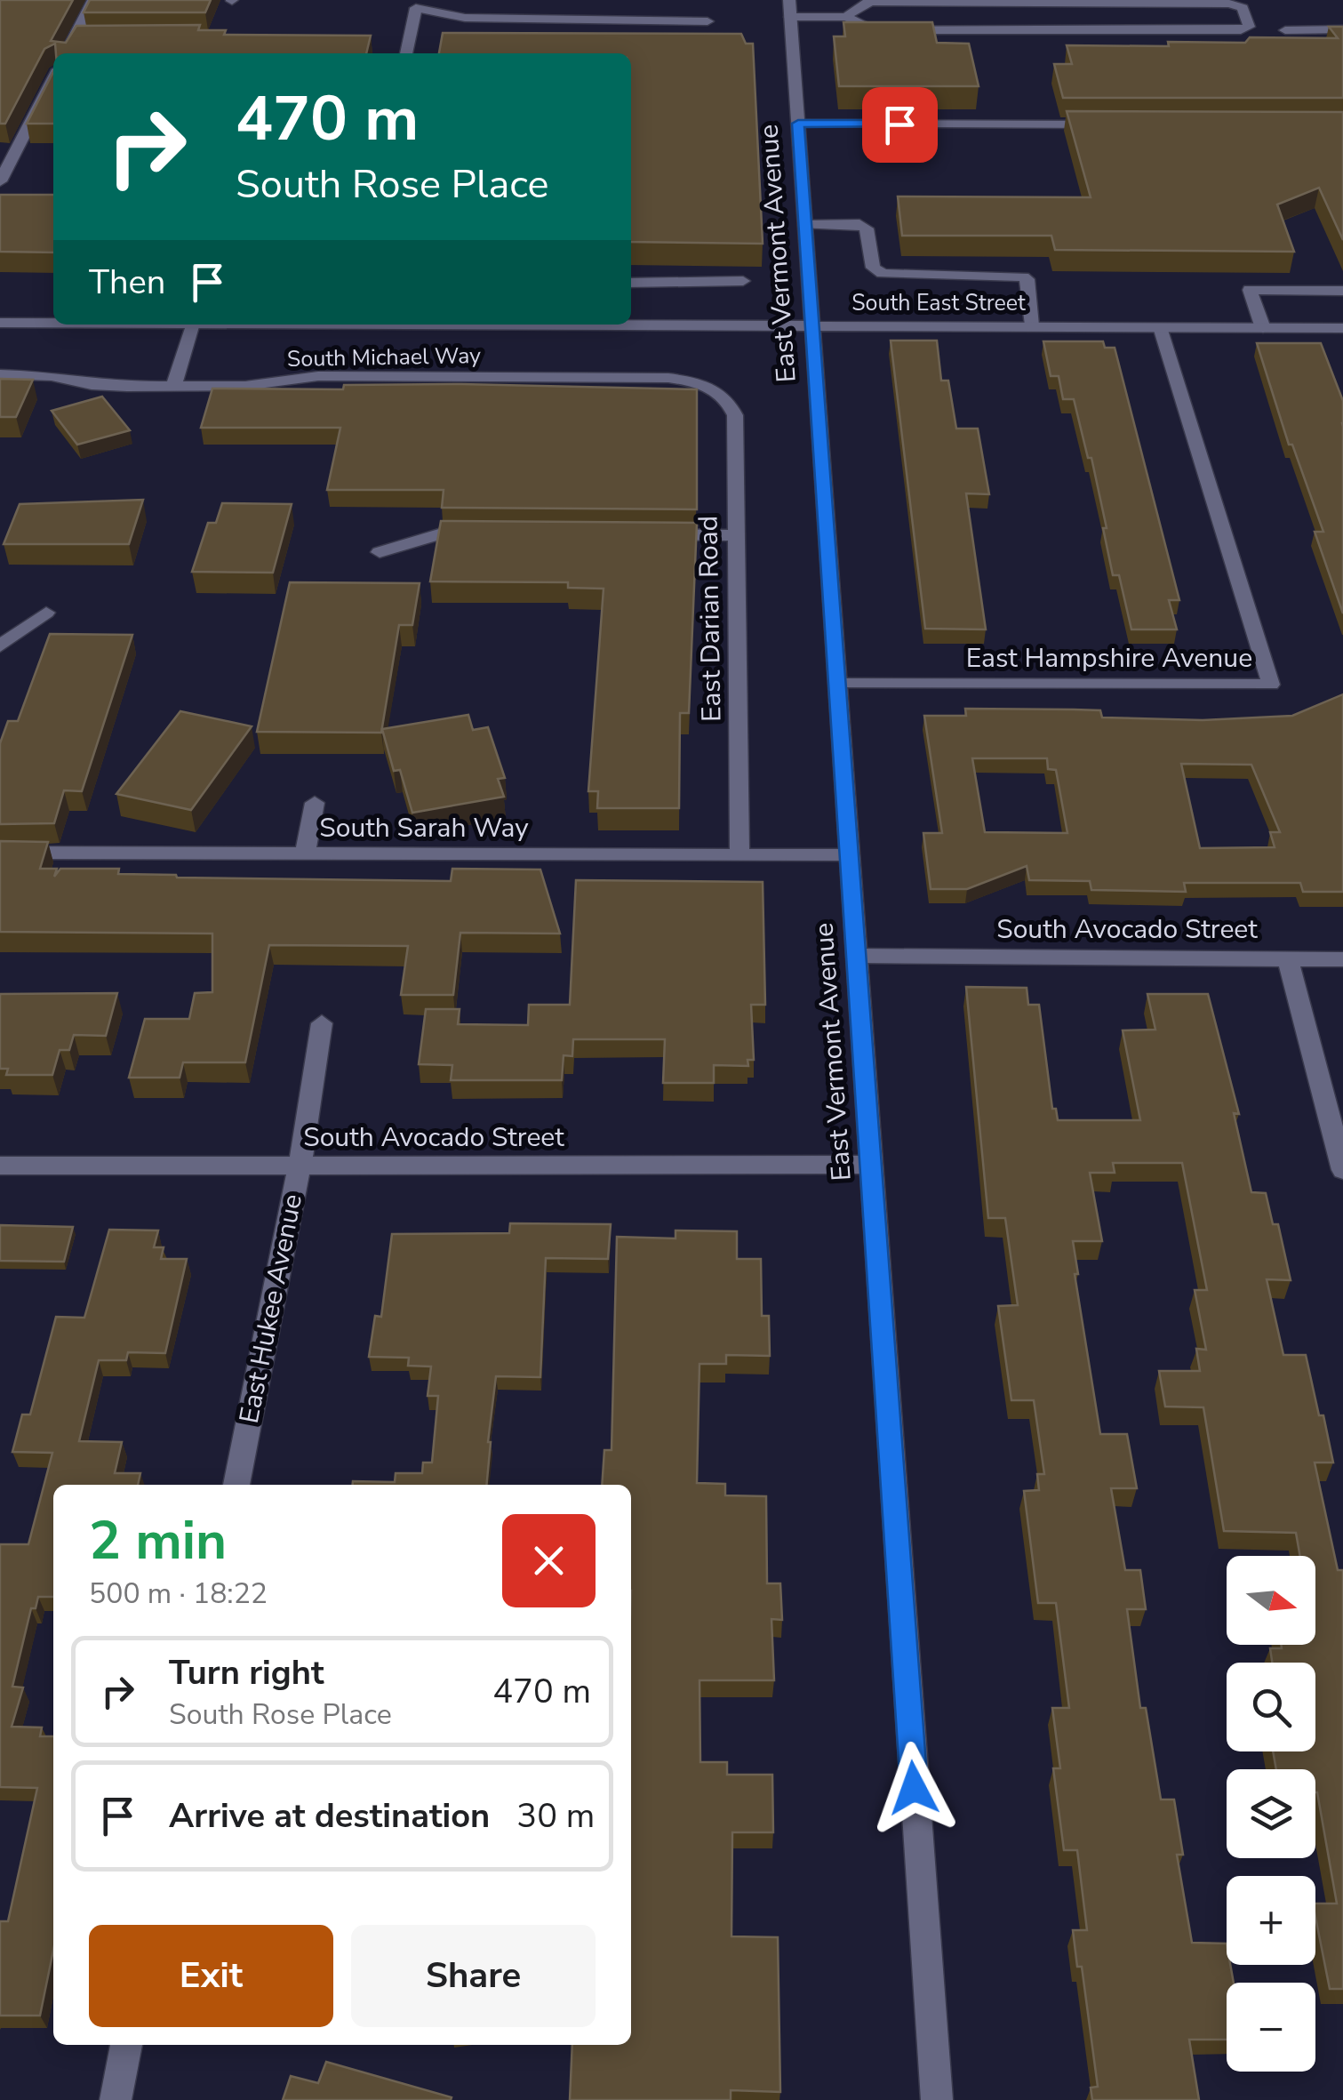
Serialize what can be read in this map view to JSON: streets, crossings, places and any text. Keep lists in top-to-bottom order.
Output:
{
  "streets": {
    "street": [
      "East Vermont Avenue",
      "South East Street",
      "South Michael Way",
      "East Darian Road",
      "East Hampshire Avenue",
      "South Sarah Way",
      "South Avocado Street",
      "East Hukee Avenue"
    ]
  },
  "crossings": [
    ["East Vermont Avenue", "South East Street"],
    ["East Vermont Avenue", "East Hampshire Avenue"],
    ["East Vermont Avenue", "South Sarah Way"],
    ["East Vermont Avenue", "South Avocado Street"],
    ["South East Street", "East Hampshire Avenue"],
    ["South Michael Way", "East Darian Road"],
    ["East Darian Road", "South Sarah Way"],
    ["South Avocado Street", "East Hukee Avenue"]
  ],
  "north": "right",
  "page": {
    "turn": ["470 m", "South Rose Place"],
    "then": "Then",
    "heading": ["2 min", "500 m · 18:22"],
    "map_buttons": ["+", "−"],
    "list": [
      {
        "name": "Turn right",
        "note": "South Rose Place",
        "value": "470 m"
      },
      {
        "name": "Arrive at destination",
        "value": "30 m"
      }
    ],
    "buttons": ["Exit", "Share"]
  }
}
